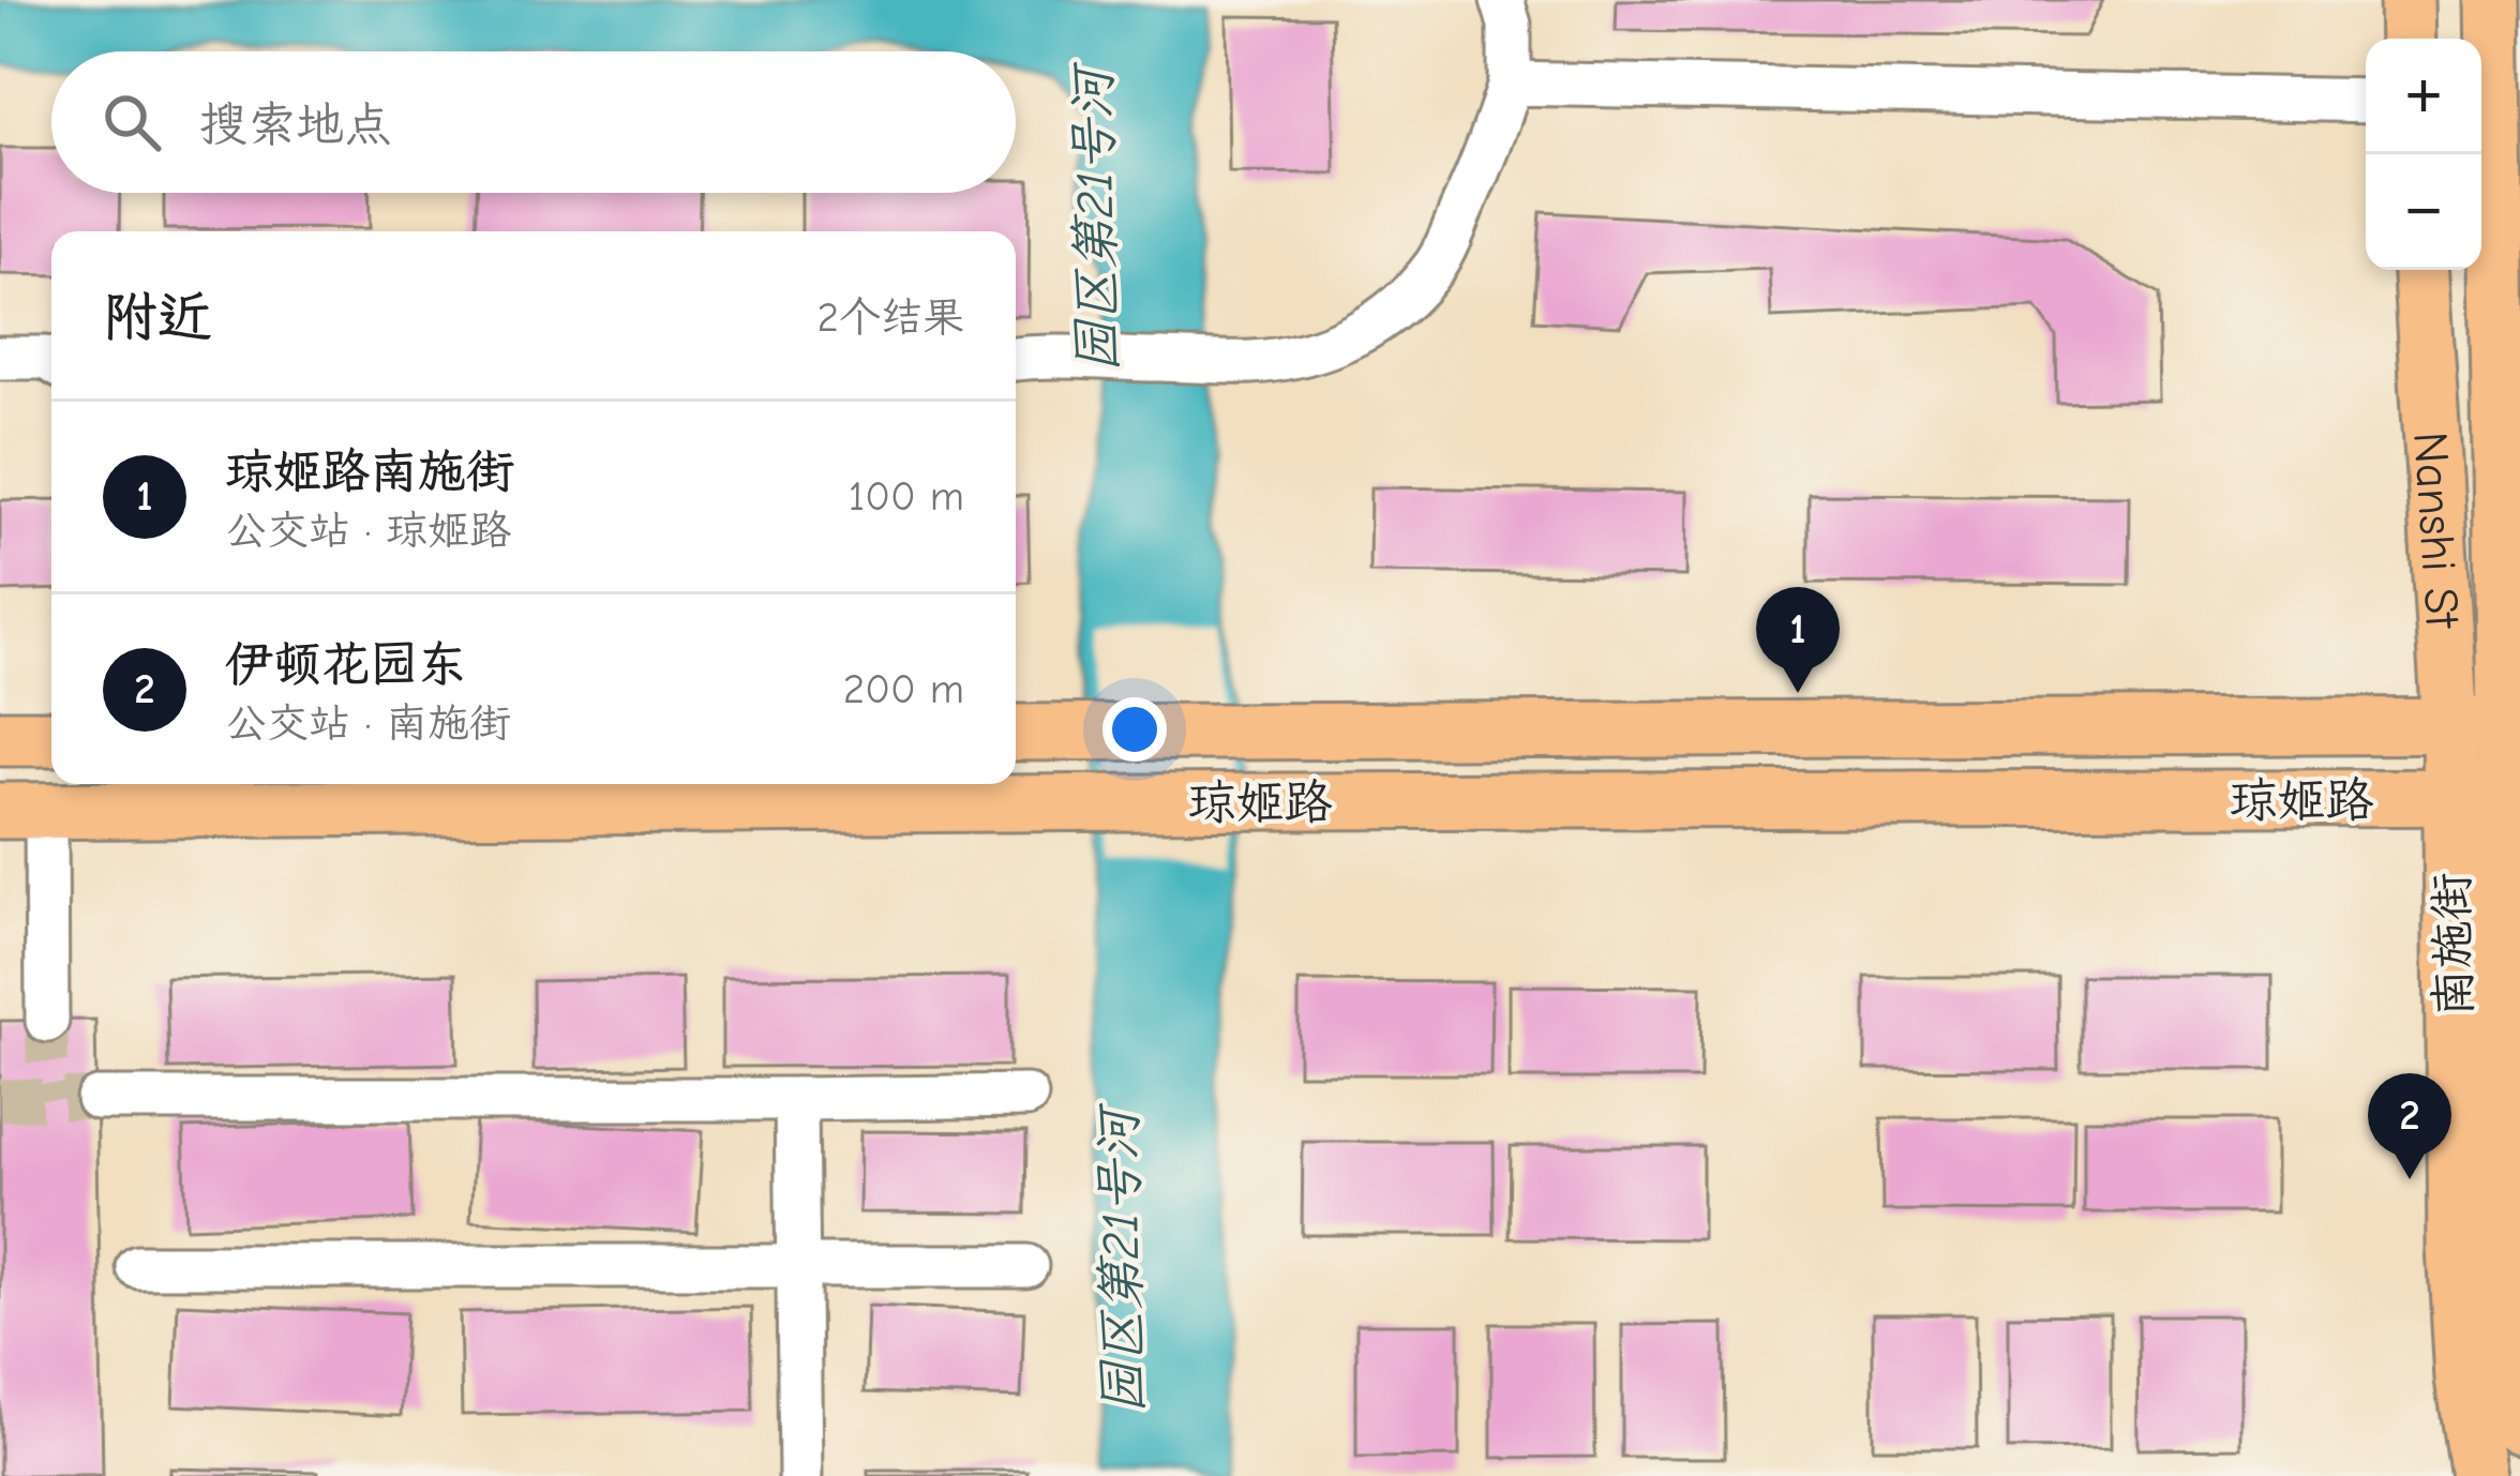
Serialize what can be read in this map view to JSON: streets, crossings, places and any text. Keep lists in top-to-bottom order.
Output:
{
  "streets": {
    "main road": ["Nanshi St", "琼姬路", "南施街"]
  },
  "crossings": [
    ["Nanshi St", "琼姬路"],
    ["Nanshi St", "南施街"],
    ["琼姬路", "南施街"]
  ],
  "water": ["园区第21号河"],
  "page": {
    "map_buttons": ["+", "−"],
    "search": "搜索地点",
    "heading": ["附近", "2个结果"],
    "list": [
      {
        "mark": "1",
        "name": "琼姬路南施街",
        "note": "公交站 · 琼姬路",
        "value": "100 m"
      },
      {
        "mark": "2",
        "name": "伊顿花园东",
        "note": "公交站 · 南施街",
        "value": "200 m"
      }
    ],
    "pins": ["1", "2"]
  }
}
